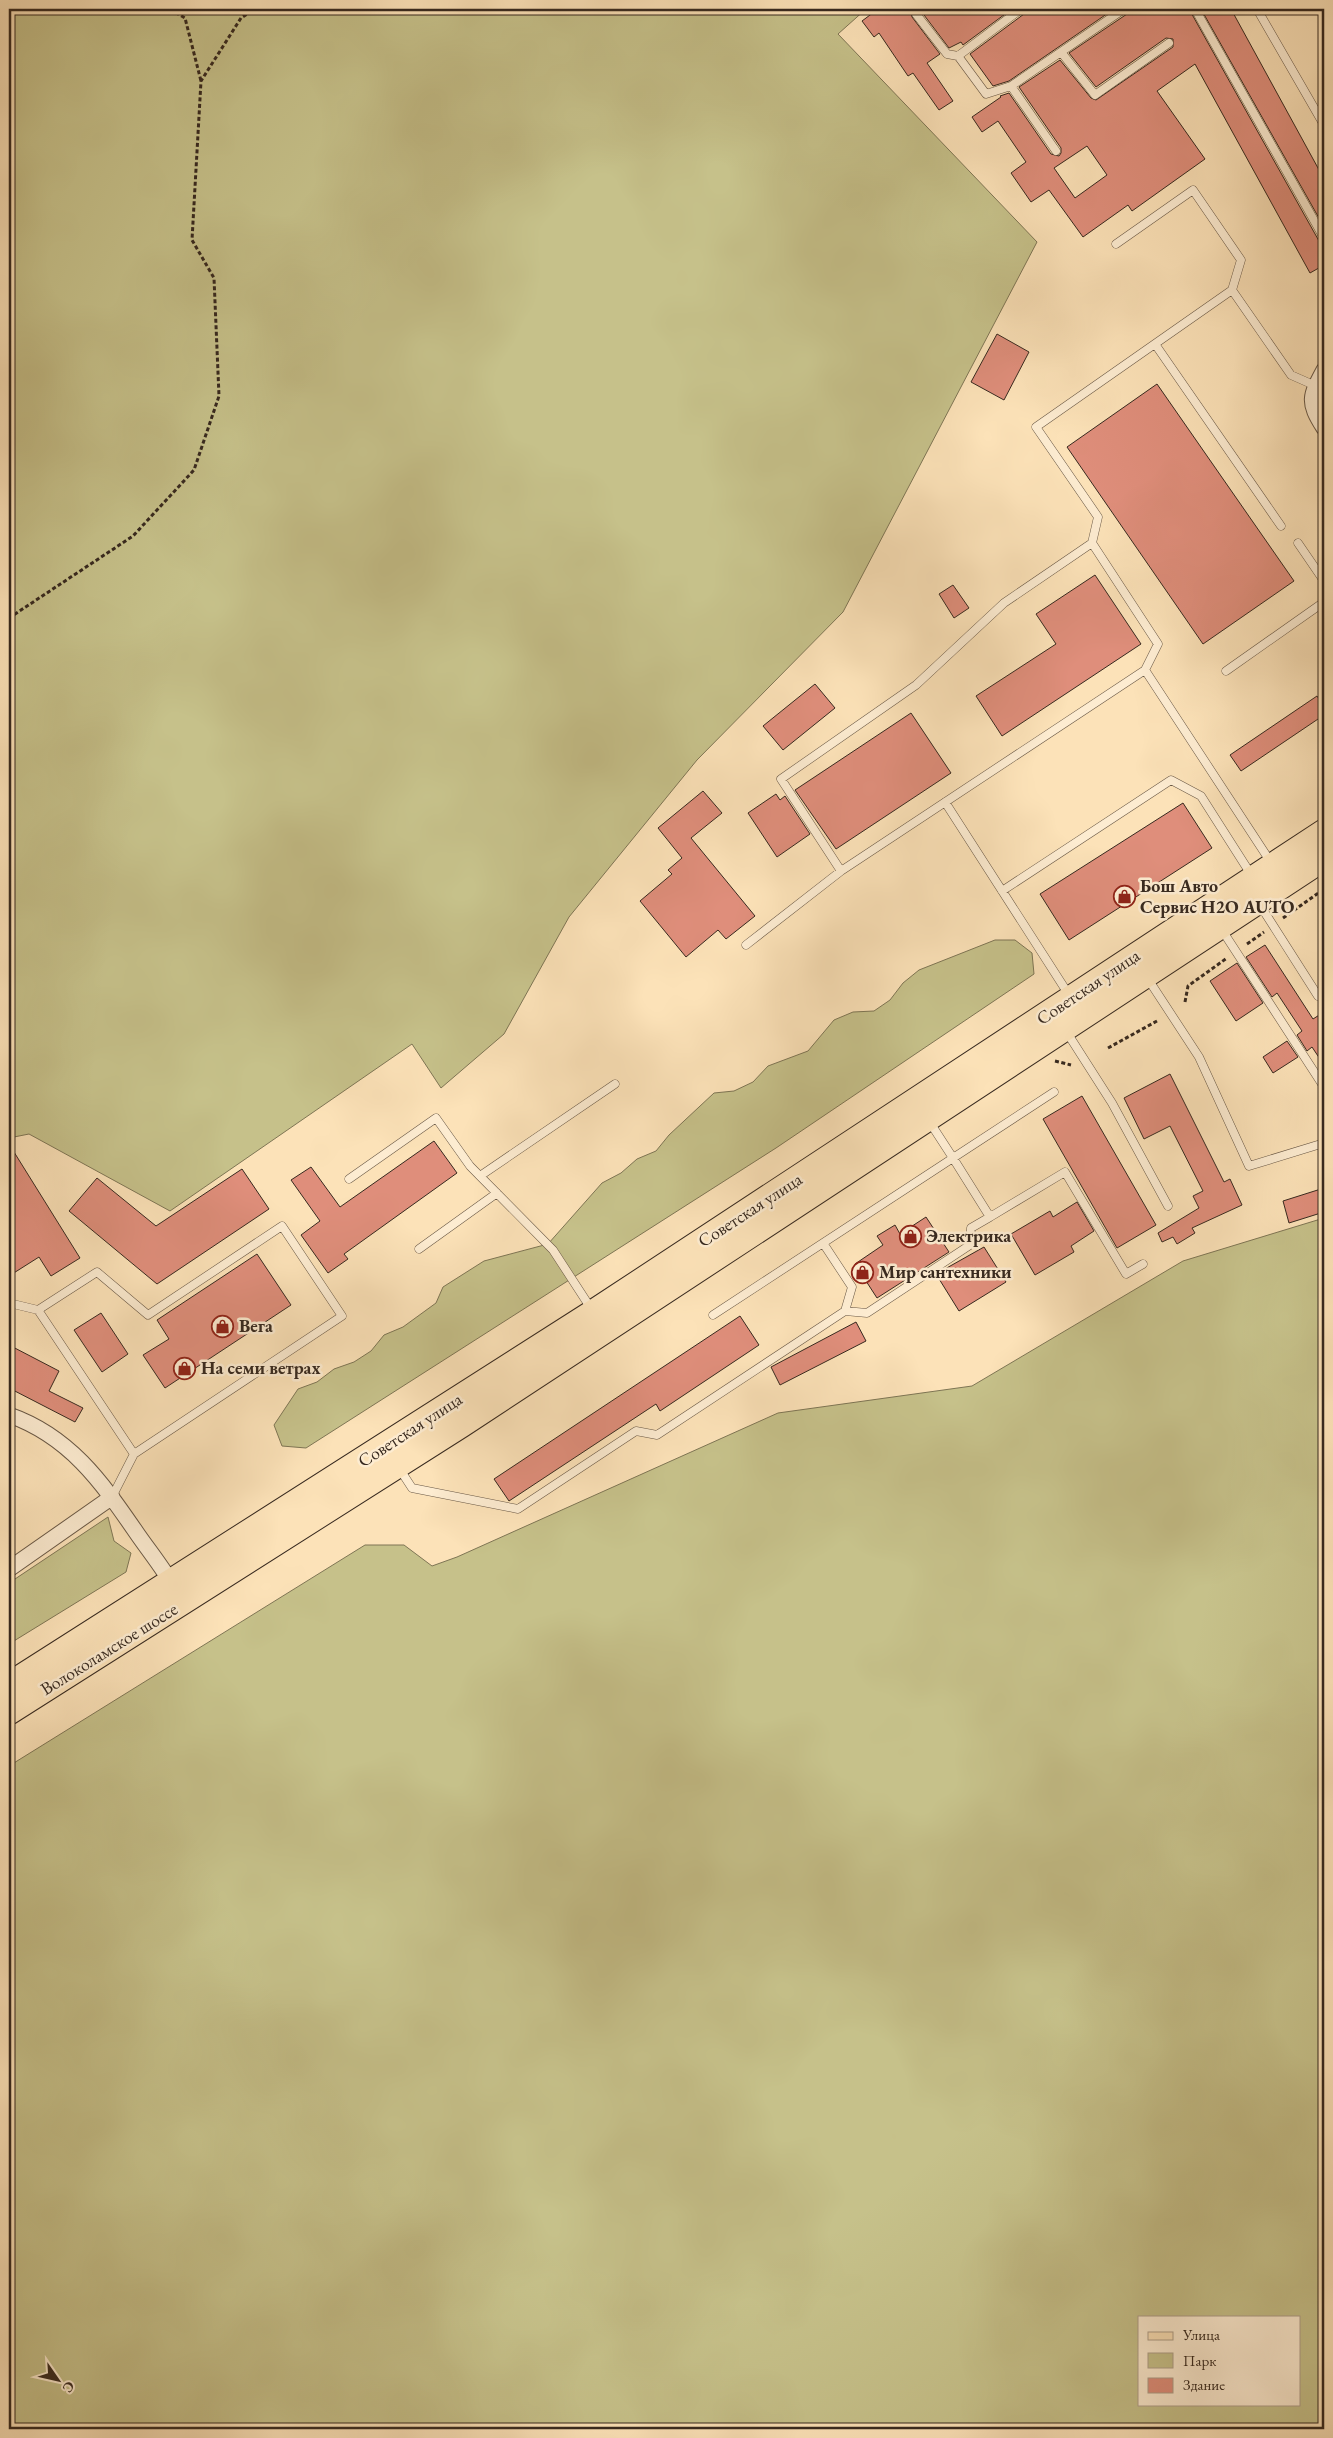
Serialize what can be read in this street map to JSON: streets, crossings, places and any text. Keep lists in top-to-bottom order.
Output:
{
  "streets": {
    "main road": ["Советская улица", "Волоколамское шоссе"]
  },
  "crossings": [
    ["Советская улица", "Волоколамское шоссе"]
  ],
  "places": {
    "shop": [
      "Бош Авто Сервис H2O AUTO",
      "Электрика",
      "Мир сантехники",
      "Вега",
      "На семи ветрах"
    ]
  },
  "legend": ["Улица", "Парк", "Здание"],
  "north": "bottom right"
}
